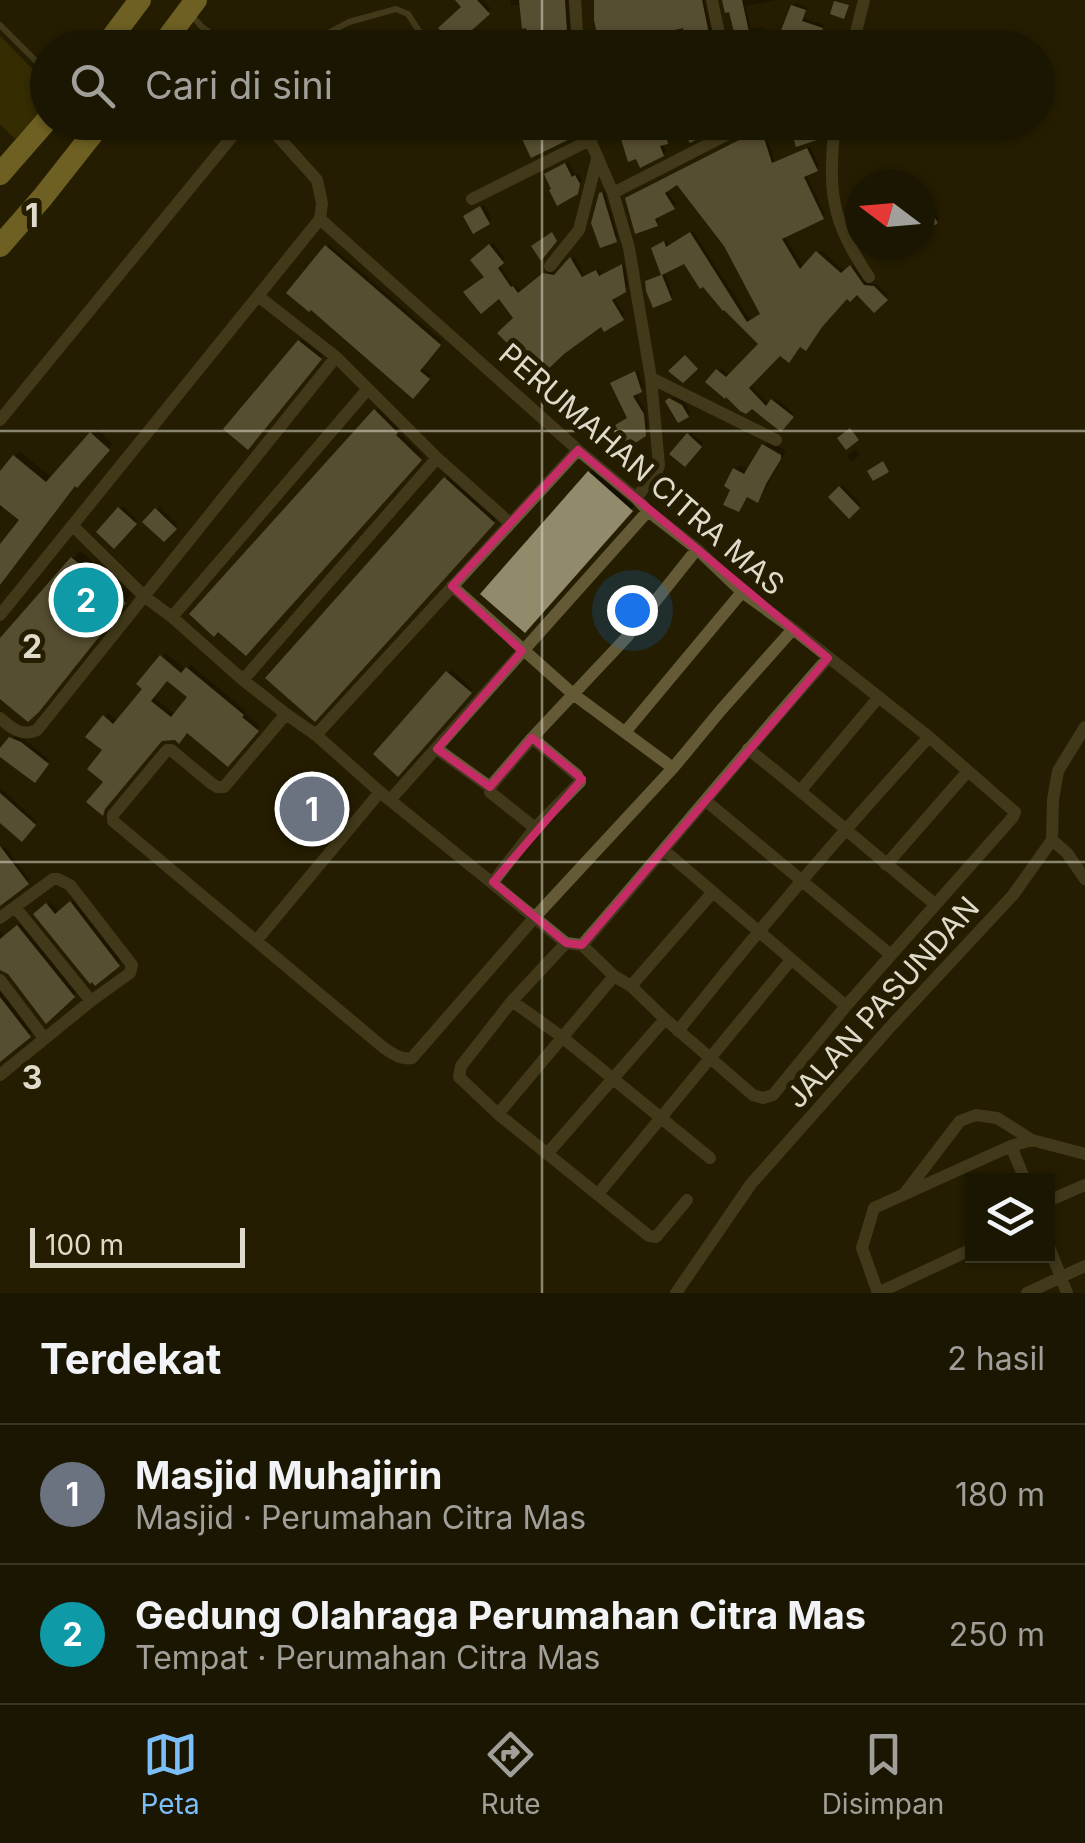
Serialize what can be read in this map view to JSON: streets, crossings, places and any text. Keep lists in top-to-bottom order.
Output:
{
  "streets": {
    "street": ["PERUMAHAN CITRA MAS", "JALAN PASUNDAN"]
  },
  "scale_bar": "100 m",
  "north": "left",
  "page": {
    "search": "Cari di sini",
    "pins": ["2", "1"],
    "scale": "100 m",
    "heading": ["Terdekat", "2 hasil"],
    "list": [
      {
        "mark": "1",
        "name": "Masjid Muhajirin",
        "note": "Masjid · Perumahan Citra Mas",
        "value": "180 m"
      },
      {
        "mark": "2",
        "name": "Gedung Olahraga Perumahan Citra Mas",
        "note": "Tempat · Perumahan Citra Mas",
        "value": "250 m"
      }
    ],
    "nav": ["Peta", "Rute", "Disimpan"]
  },
  "grid": {
    "rows": ["1", "2", "3"]
  }
}
